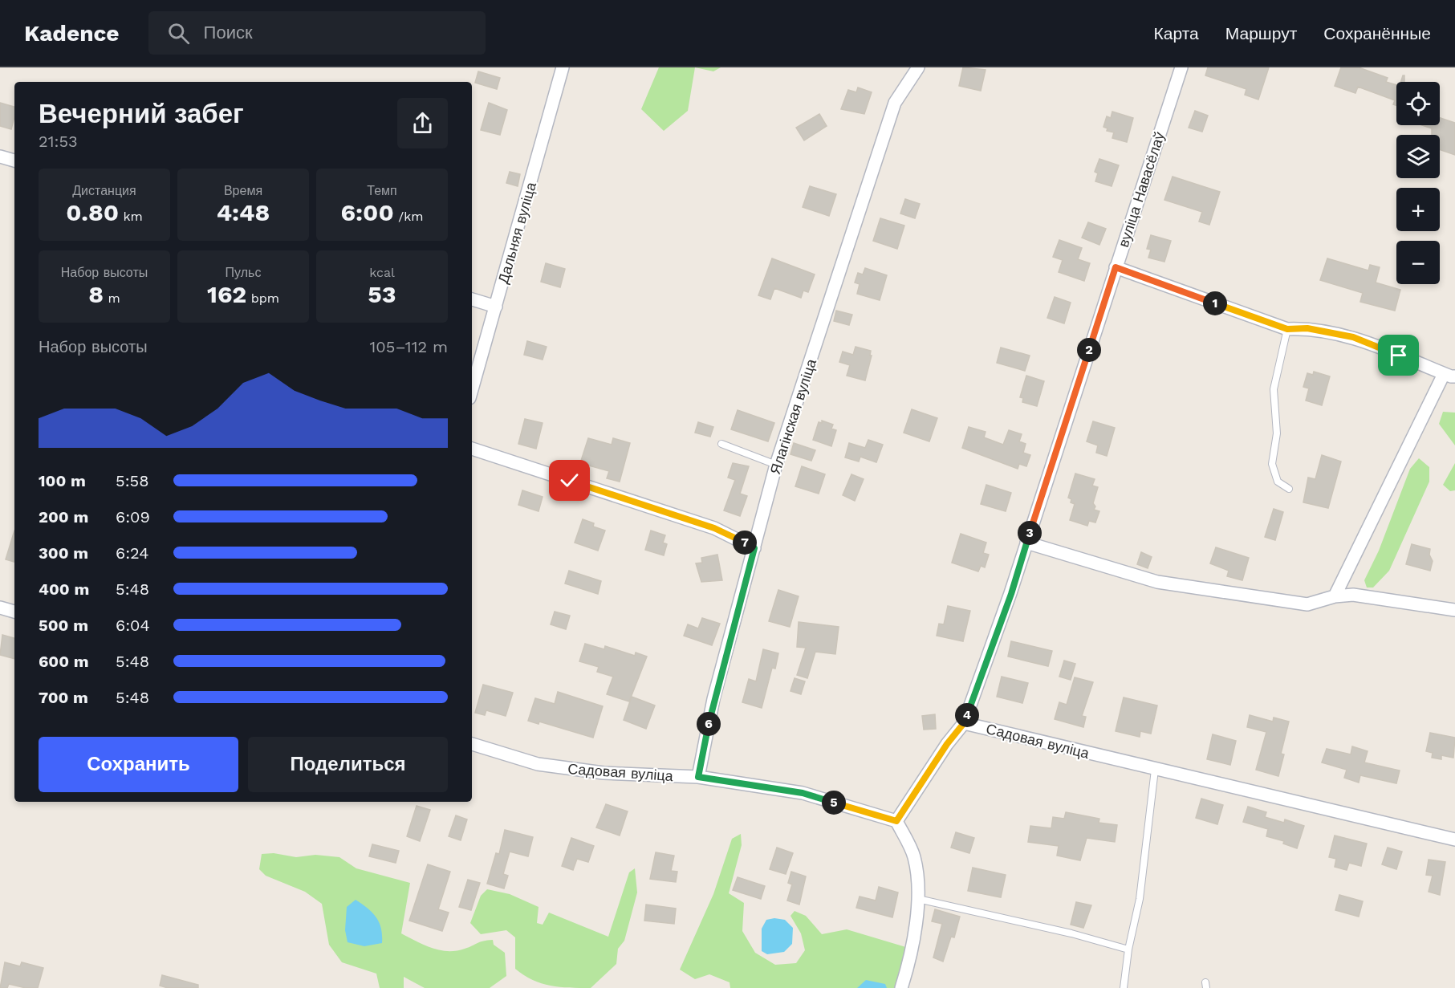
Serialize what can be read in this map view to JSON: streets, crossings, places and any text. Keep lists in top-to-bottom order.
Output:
{
  "streets": {
    "street": [
      "вуліца Навасёлаў",
      "Дальняя вуліца",
      "Ялагінская вуліца",
      "Садовая вуліца"
    ]
  },
  "crossings": [
    ["вуліца Навасёлаў", "Садовая вуліца"],
    ["Ялагінская вуліца", "Садовая вуліца"]
  ],
  "page": {
    "header": "Kadence",
    "search": "Поиск",
    "nav": ["Карта", "Маршрут", "Сохранённые"],
    "map_buttons": ["+", "−"],
    "heading": ["Вечерний забег", "21:53"],
    "stats": [
      ["Дистанция", "0.80 km"],
      ["Время", "4:48"],
      ["Темп", "6:00 /km"],
      ["Набор высоты", "8 m"],
      ["Пульс", "162 bpm"],
      ["kcal", "53"]
    ],
    "pins": [
      "1",
      "2",
      "3",
      "7",
      "4",
      "6",
      "5"
    ],
    "chart": ["Набор высоты", "105–112 m"],
    "list": [
      {
        "name": "100 m",
        "note": "5:58"
      },
      {
        "name": "200 m",
        "note": "6:09"
      },
      {
        "name": "300 m",
        "note": "6:24"
      },
      {
        "name": "400 m",
        "note": "5:48"
      },
      {
        "name": "500 m",
        "note": "6:04"
      },
      {
        "name": "600 m",
        "note": "5:48"
      },
      {
        "name": "700 m",
        "note": "5:48"
      }
    ],
    "buttons": ["Сохранить", "Поделиться"]
  }
}
